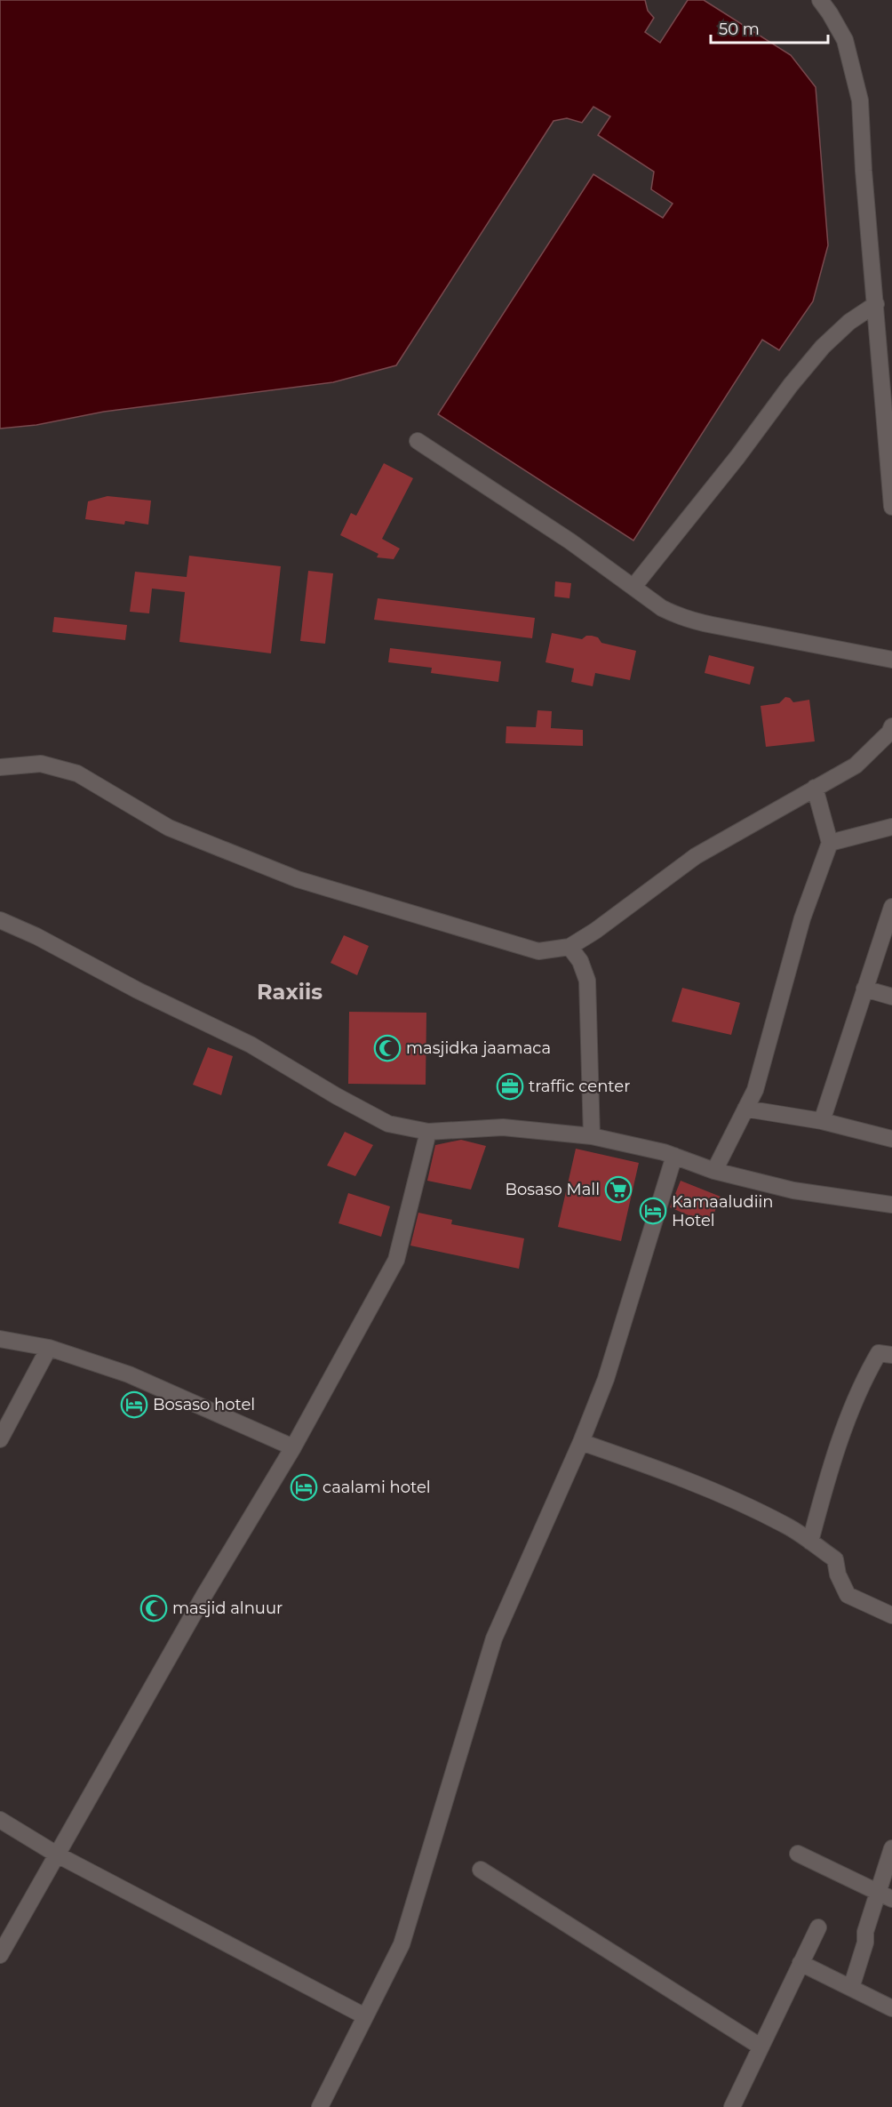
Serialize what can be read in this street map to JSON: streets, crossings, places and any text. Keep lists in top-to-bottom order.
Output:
{
  "districts": ["Raxiis"],
  "places": {
    "mosque": ["masjidka jaamaca", "masjid alnuur"],
    "office": ["traffic center"],
    "supermarket": ["Bosaso Mall"],
    "hotel": ["Kamaaludiin Hotel", "Bosaso hotel", "caalami hotel"]
  },
  "scale_bar": "50 m"
}
